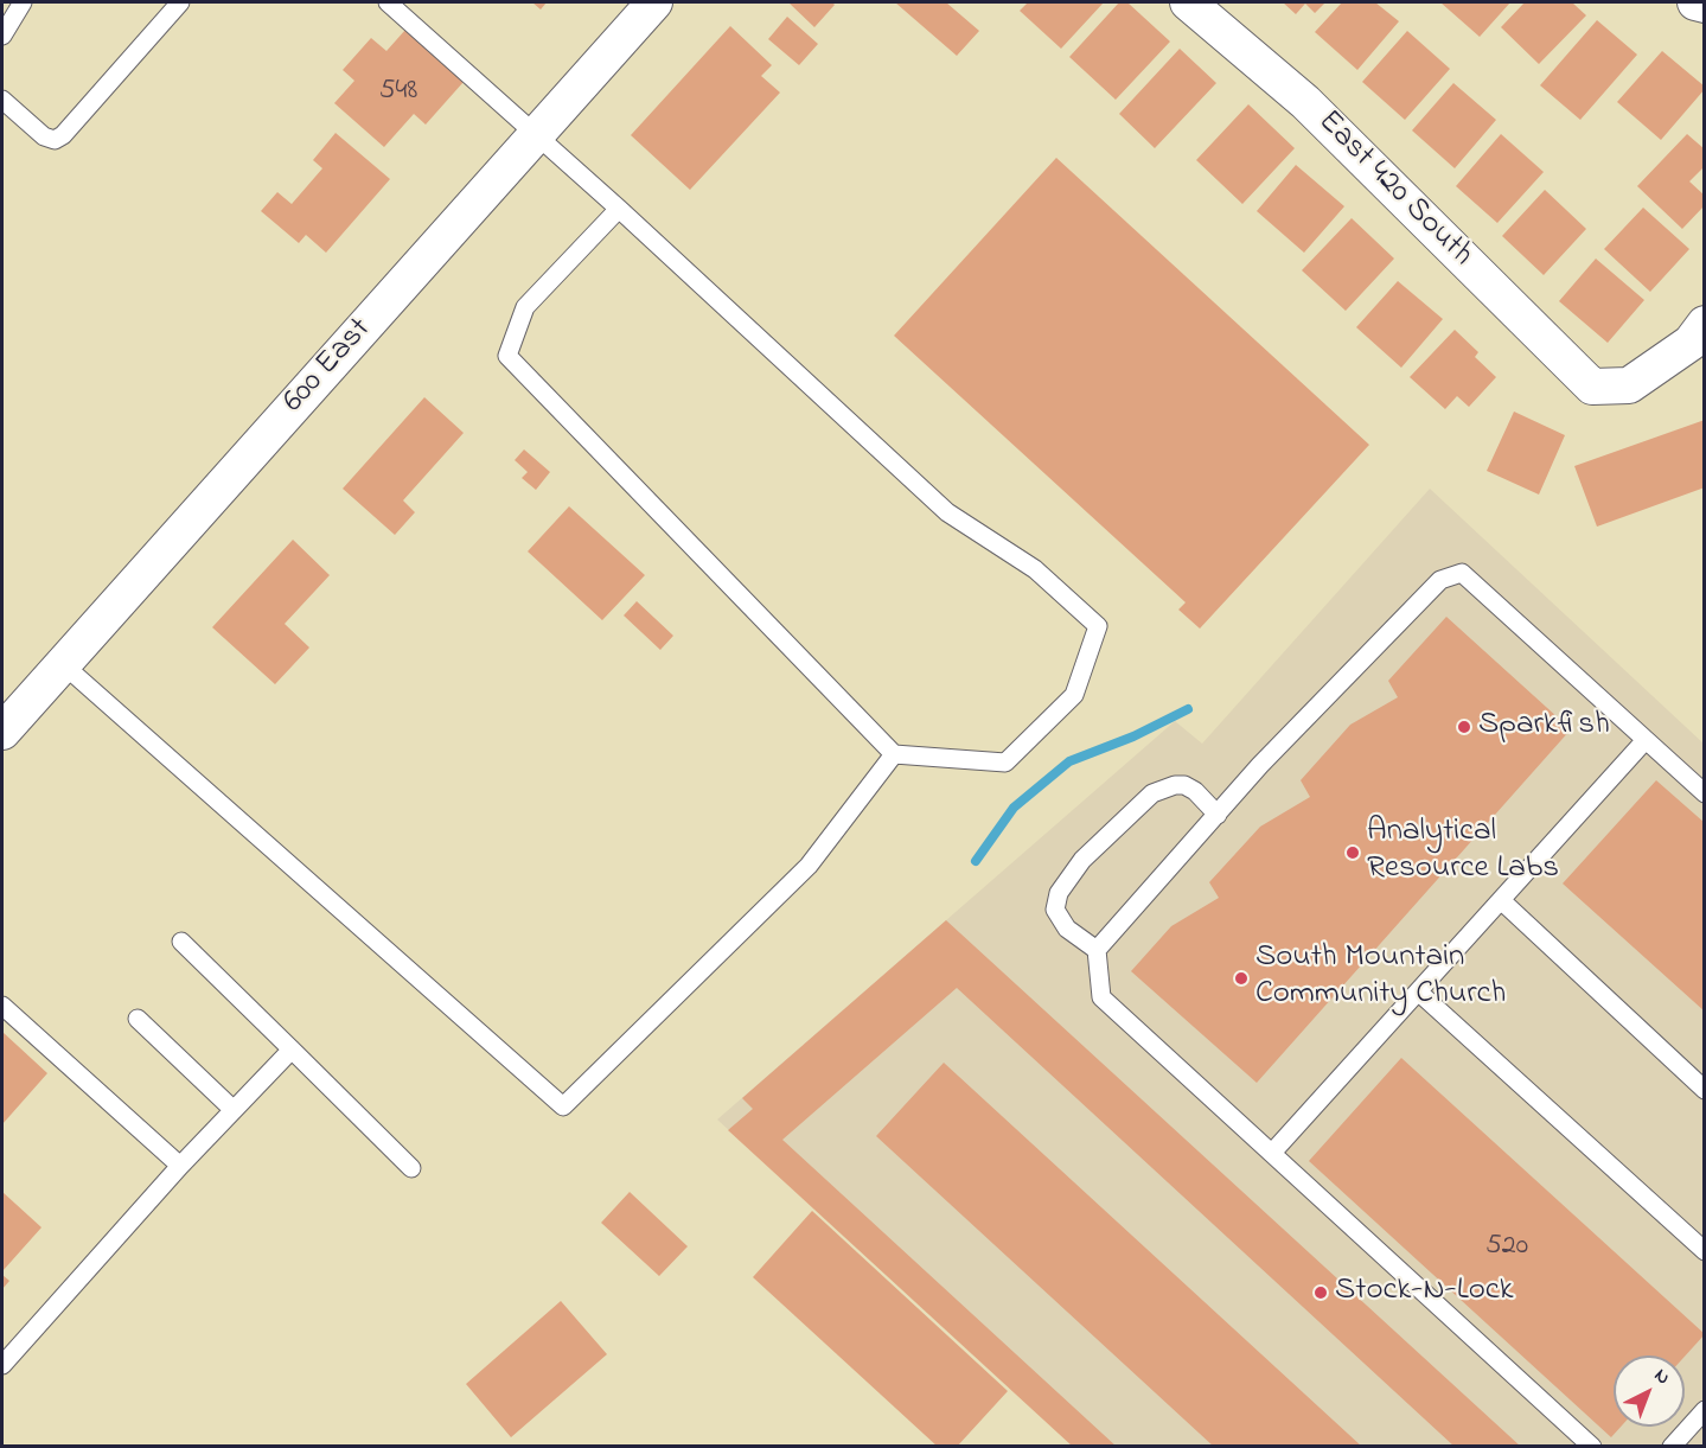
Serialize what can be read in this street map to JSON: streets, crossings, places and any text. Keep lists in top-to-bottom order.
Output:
{
  "streets": {
    "street": ["East 420 South", "600 East"]
  },
  "places": [
    "Sparkfish",
    "Analytical Resource Labs",
    "South Mountain Community Church",
    "Stock-N-Lock"
  ],
  "house_numbers": ["548", "520"],
  "north": "top right"
}
